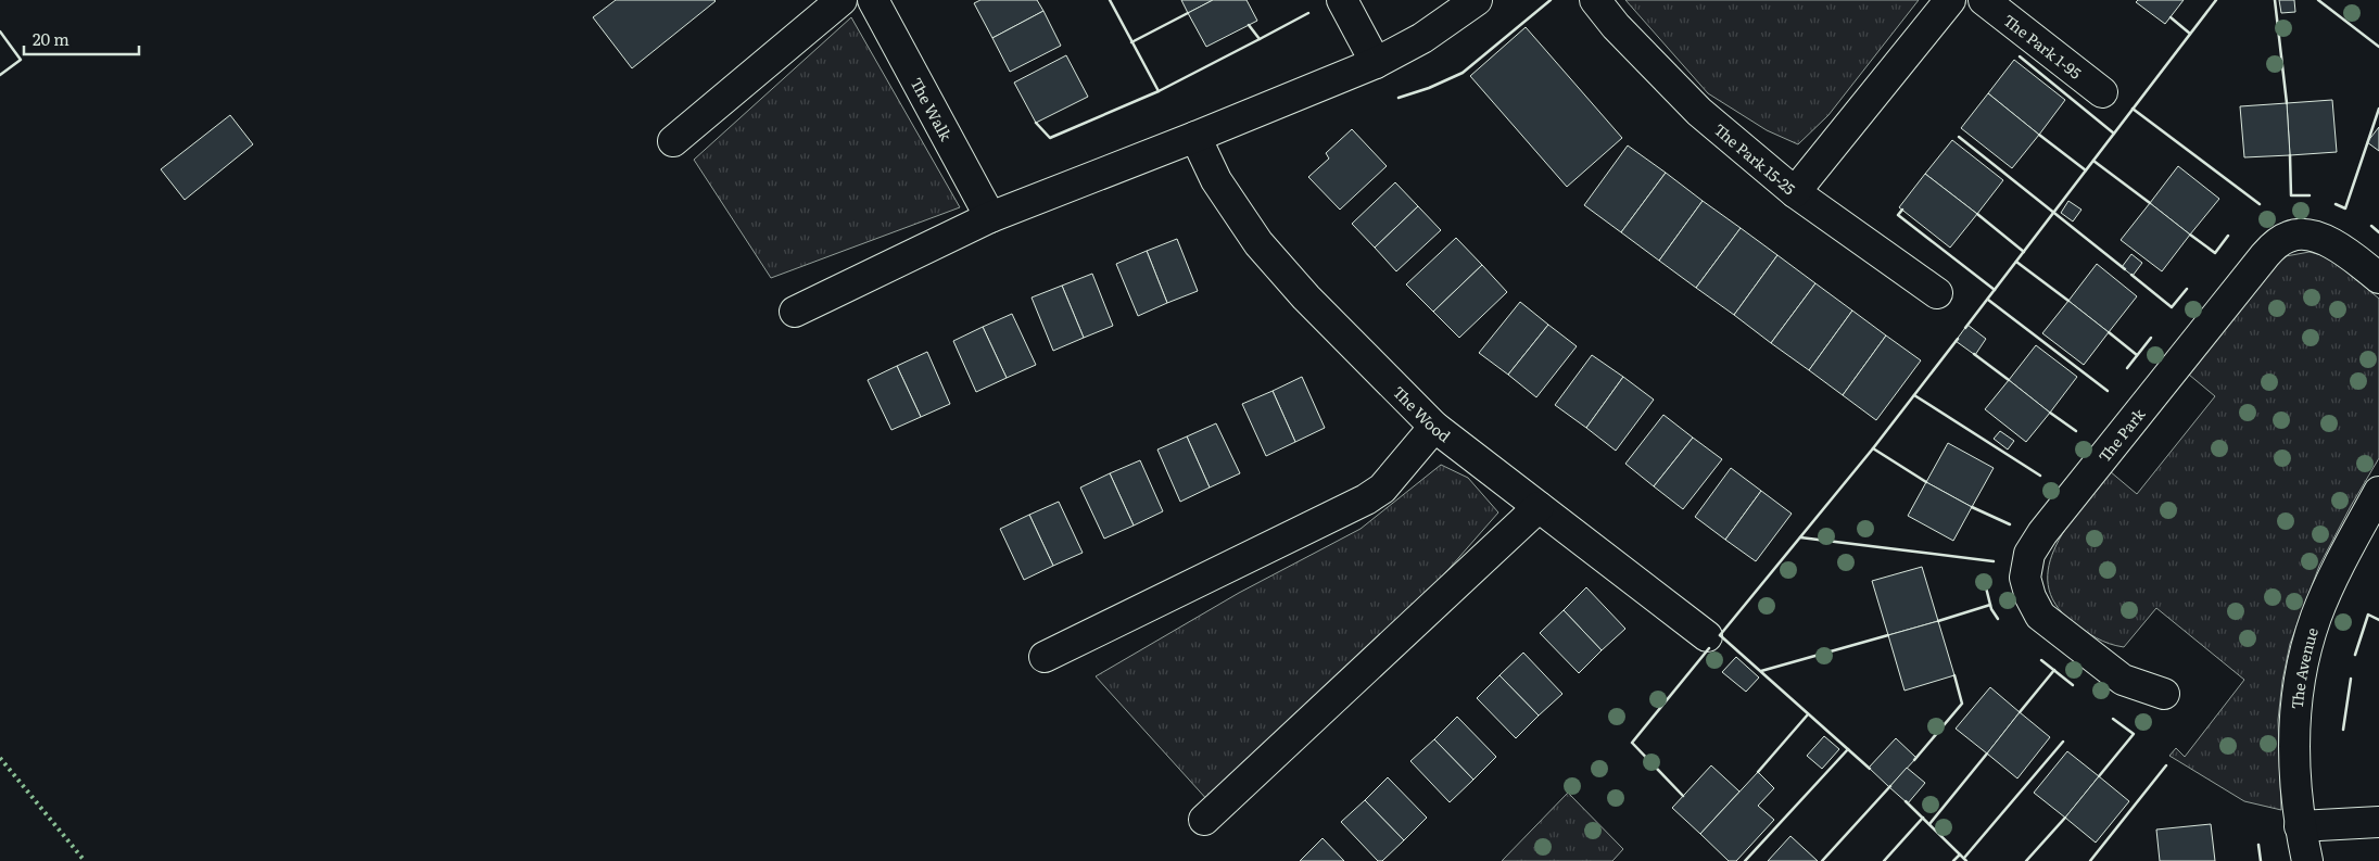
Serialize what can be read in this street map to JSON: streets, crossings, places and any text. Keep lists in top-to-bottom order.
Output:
{
  "streets": {
    "street": [
      "The Park 1-95",
      "The Walk",
      "The Park 15-25",
      "The Wood",
      "The Park",
      "The Avenue"
    ]
  },
  "scale_bar": "20 m"
}
